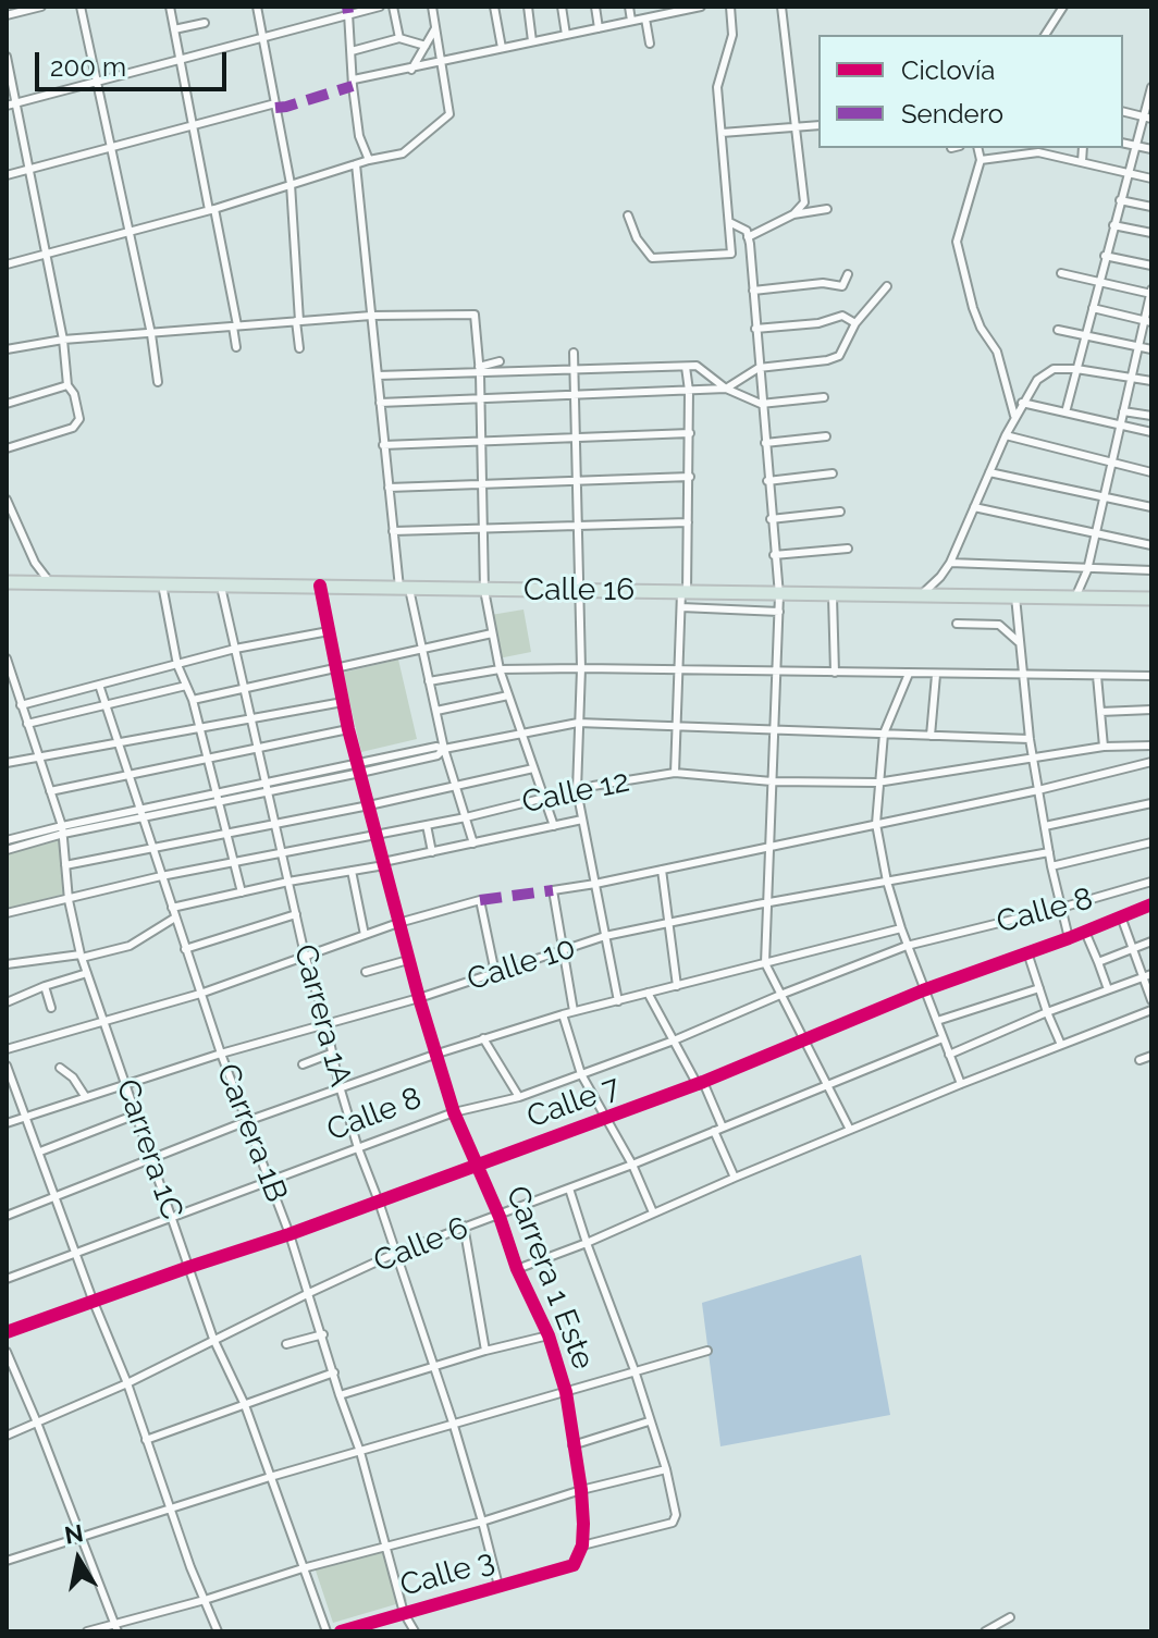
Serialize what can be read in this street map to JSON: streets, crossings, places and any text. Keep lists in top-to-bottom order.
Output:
{
  "streets": {
    "highway": ["Calle 16"],
    "street": [
      "Calle 12",
      "Calle 8",
      "Calle 10",
      "Carrera 1A",
      "Calle 7",
      "Carrera 1B",
      "Carrera 1C",
      "Calle 6",
      "Carrera 1 Este",
      "Calle 3"
    ]
  },
  "crossings": [
    ["Calle 16", "Carrera 1A"],
    ["Calle 16", "Carrera 1 Este"],
    ["Calle 12", "Carrera 1A"],
    ["Calle 12", "Carrera 1B"],
    ["Calle 12", "Carrera 1C"],
    ["Calle 12", "Carrera 1 Este"],
    ["Calle 8", "Carrera 1A"],
    ["Calle 8", "Carrera 1B"],
    ["Calle 8", "Carrera 1C"],
    ["Calle 8", "Carrera 1 Este"],
    ["Calle 10", "Carrera 1A"],
    ["Calle 10", "Carrera 1B"],
    ["Calle 10", "Carrera 1C"],
    ["Calle 10", "Carrera 1 Este"],
    ["Carrera 1A", "Calle 7"],
    ["Carrera 1A", "Calle 6"],
    ["Carrera 1A", "Calle 3"],
    ["Calle 7", "Carrera 1B"],
    ["Calle 7", "Carrera 1C"],
    ["Calle 7", "Carrera 1 Este"],
    ["Carrera 1B", "Calle 6"],
    ["Carrera 1B", "Calle 3"],
    ["Carrera 1C", "Calle 6"],
    ["Calle 6", "Carrera 1 Este"],
    ["Carrera 1 Este", "Calle 3"]
  ],
  "legend": ["Ciclovía", "Sendero"],
  "scale_bar": "200 m",
  "north": "top"
}
